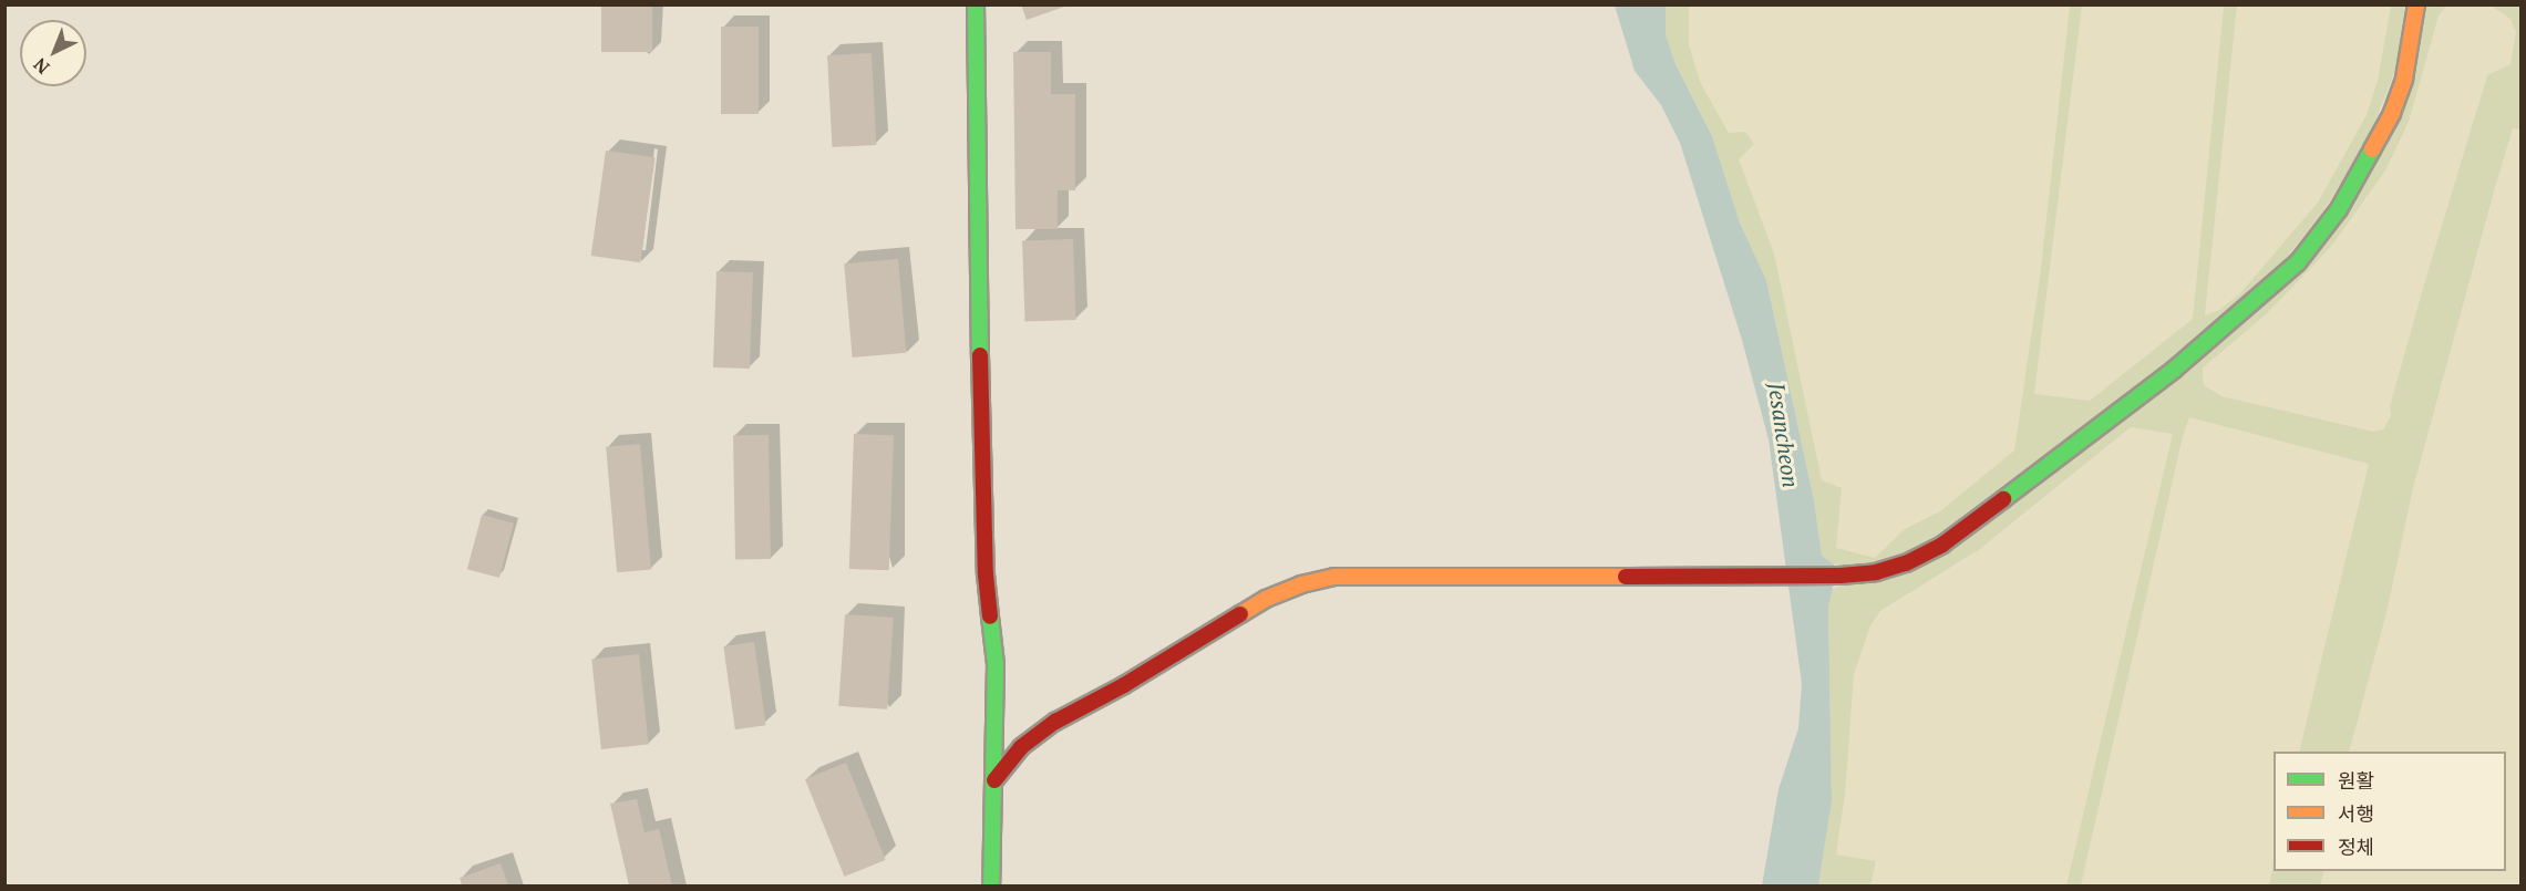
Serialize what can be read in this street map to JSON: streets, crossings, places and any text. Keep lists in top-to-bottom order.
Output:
{
  "water": ["Jesancheon"],
  "legend": ["원활", "서행", "정체"],
  "north": "bottom left"
}
